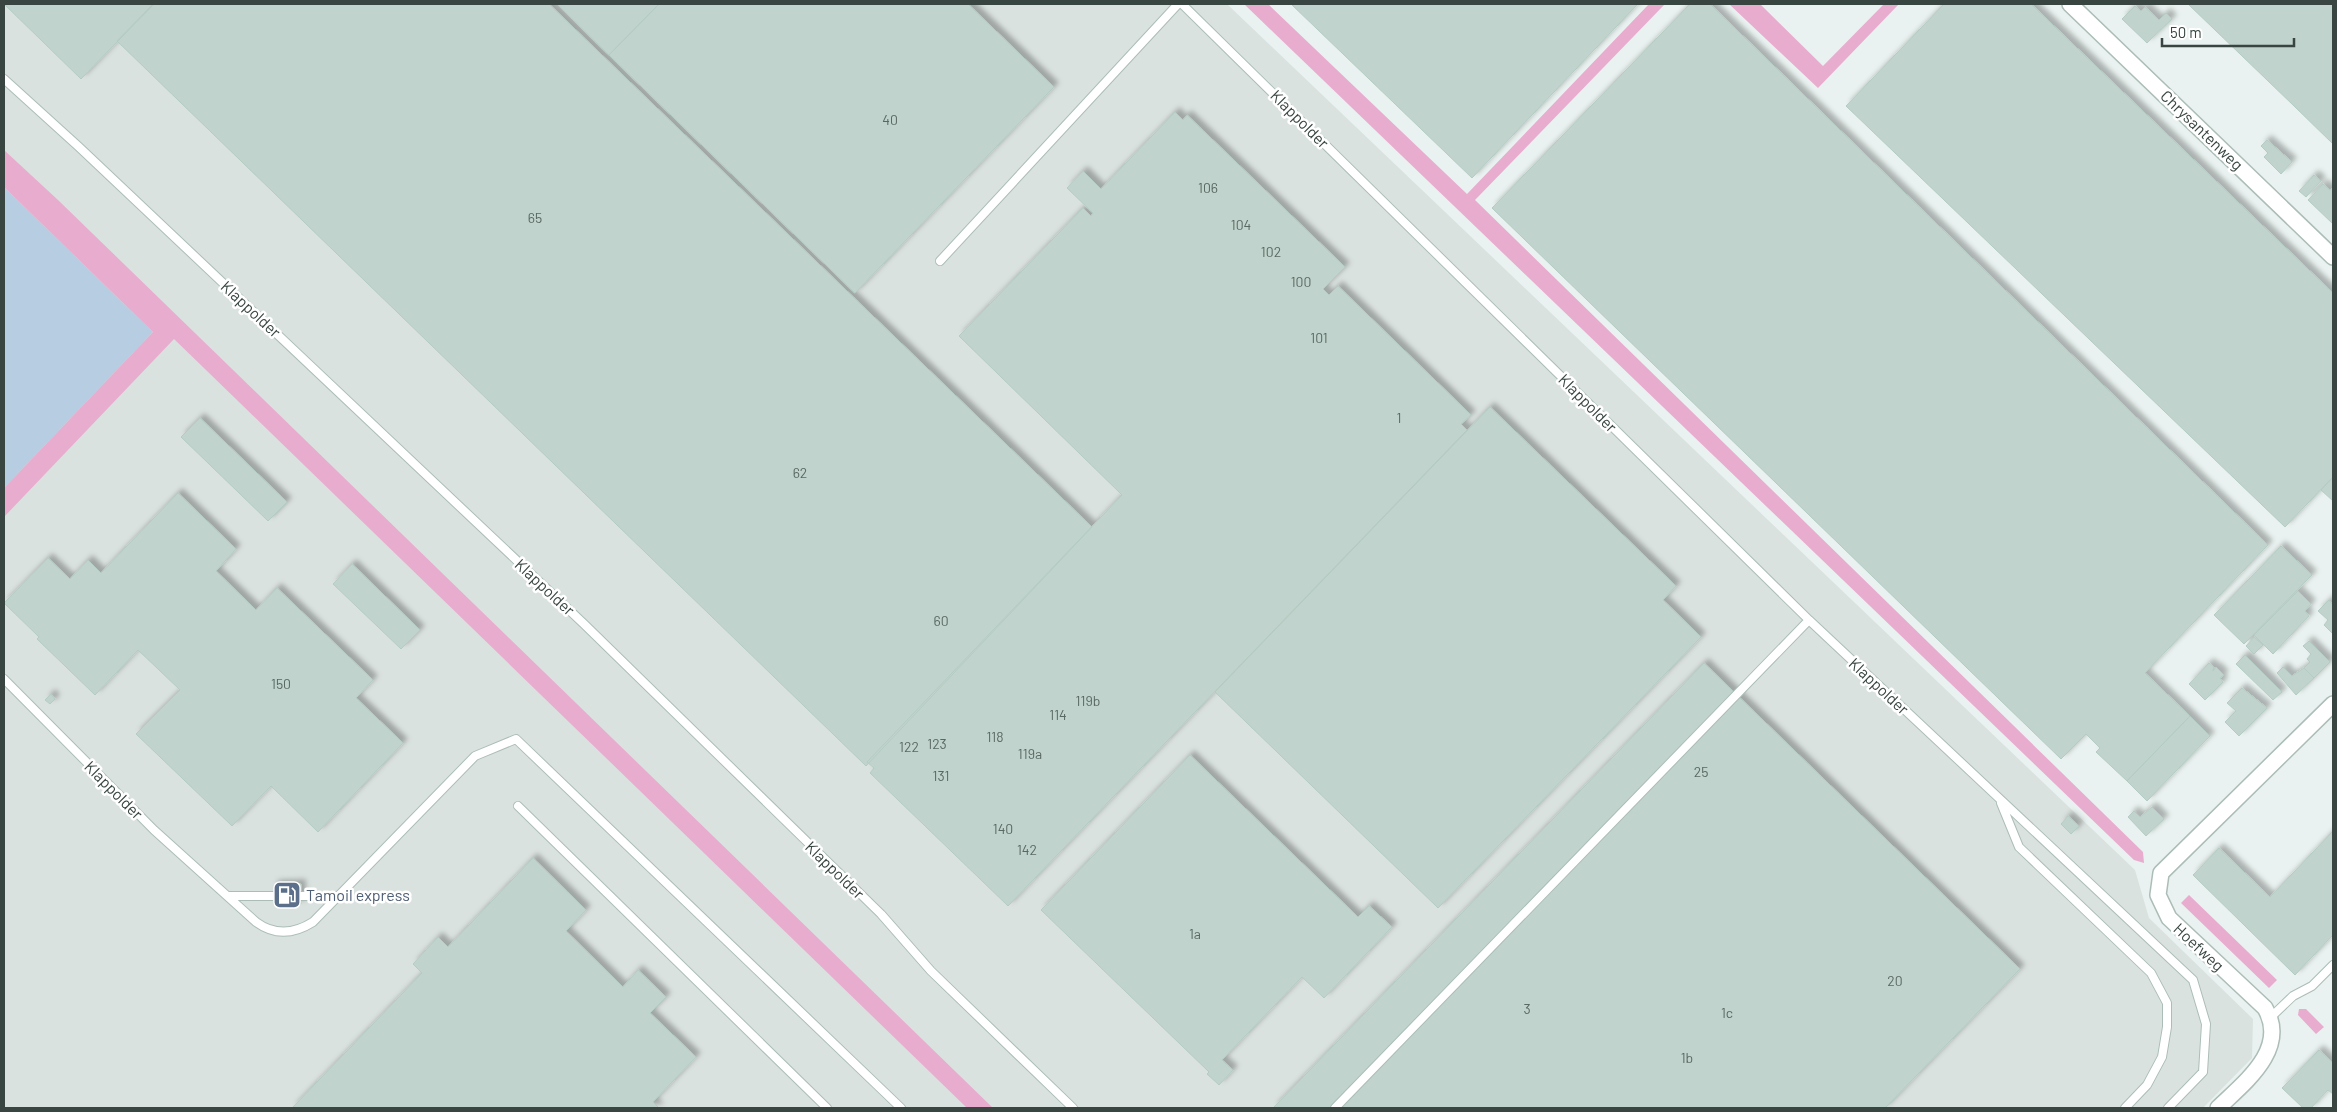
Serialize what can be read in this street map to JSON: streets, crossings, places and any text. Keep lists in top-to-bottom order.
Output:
{
  "streets": {
    "street": ["Chrysantenweg", "Hoefweg"],
    "lane": ["Klappolder"]
  },
  "places": {
    "fuel station": ["Tamoil express"]
  },
  "house_numbers": [
    "40",
    "106",
    "65",
    "104",
    "102",
    "100",
    "101",
    "1",
    "62",
    "60",
    "150",
    "119b",
    "114",
    "118",
    "123",
    "122",
    "119a",
    "25",
    "131",
    "140",
    "142",
    "1a",
    "20",
    "3",
    "1c",
    "1b"
  ],
  "scale_bar": "50 m"
}
